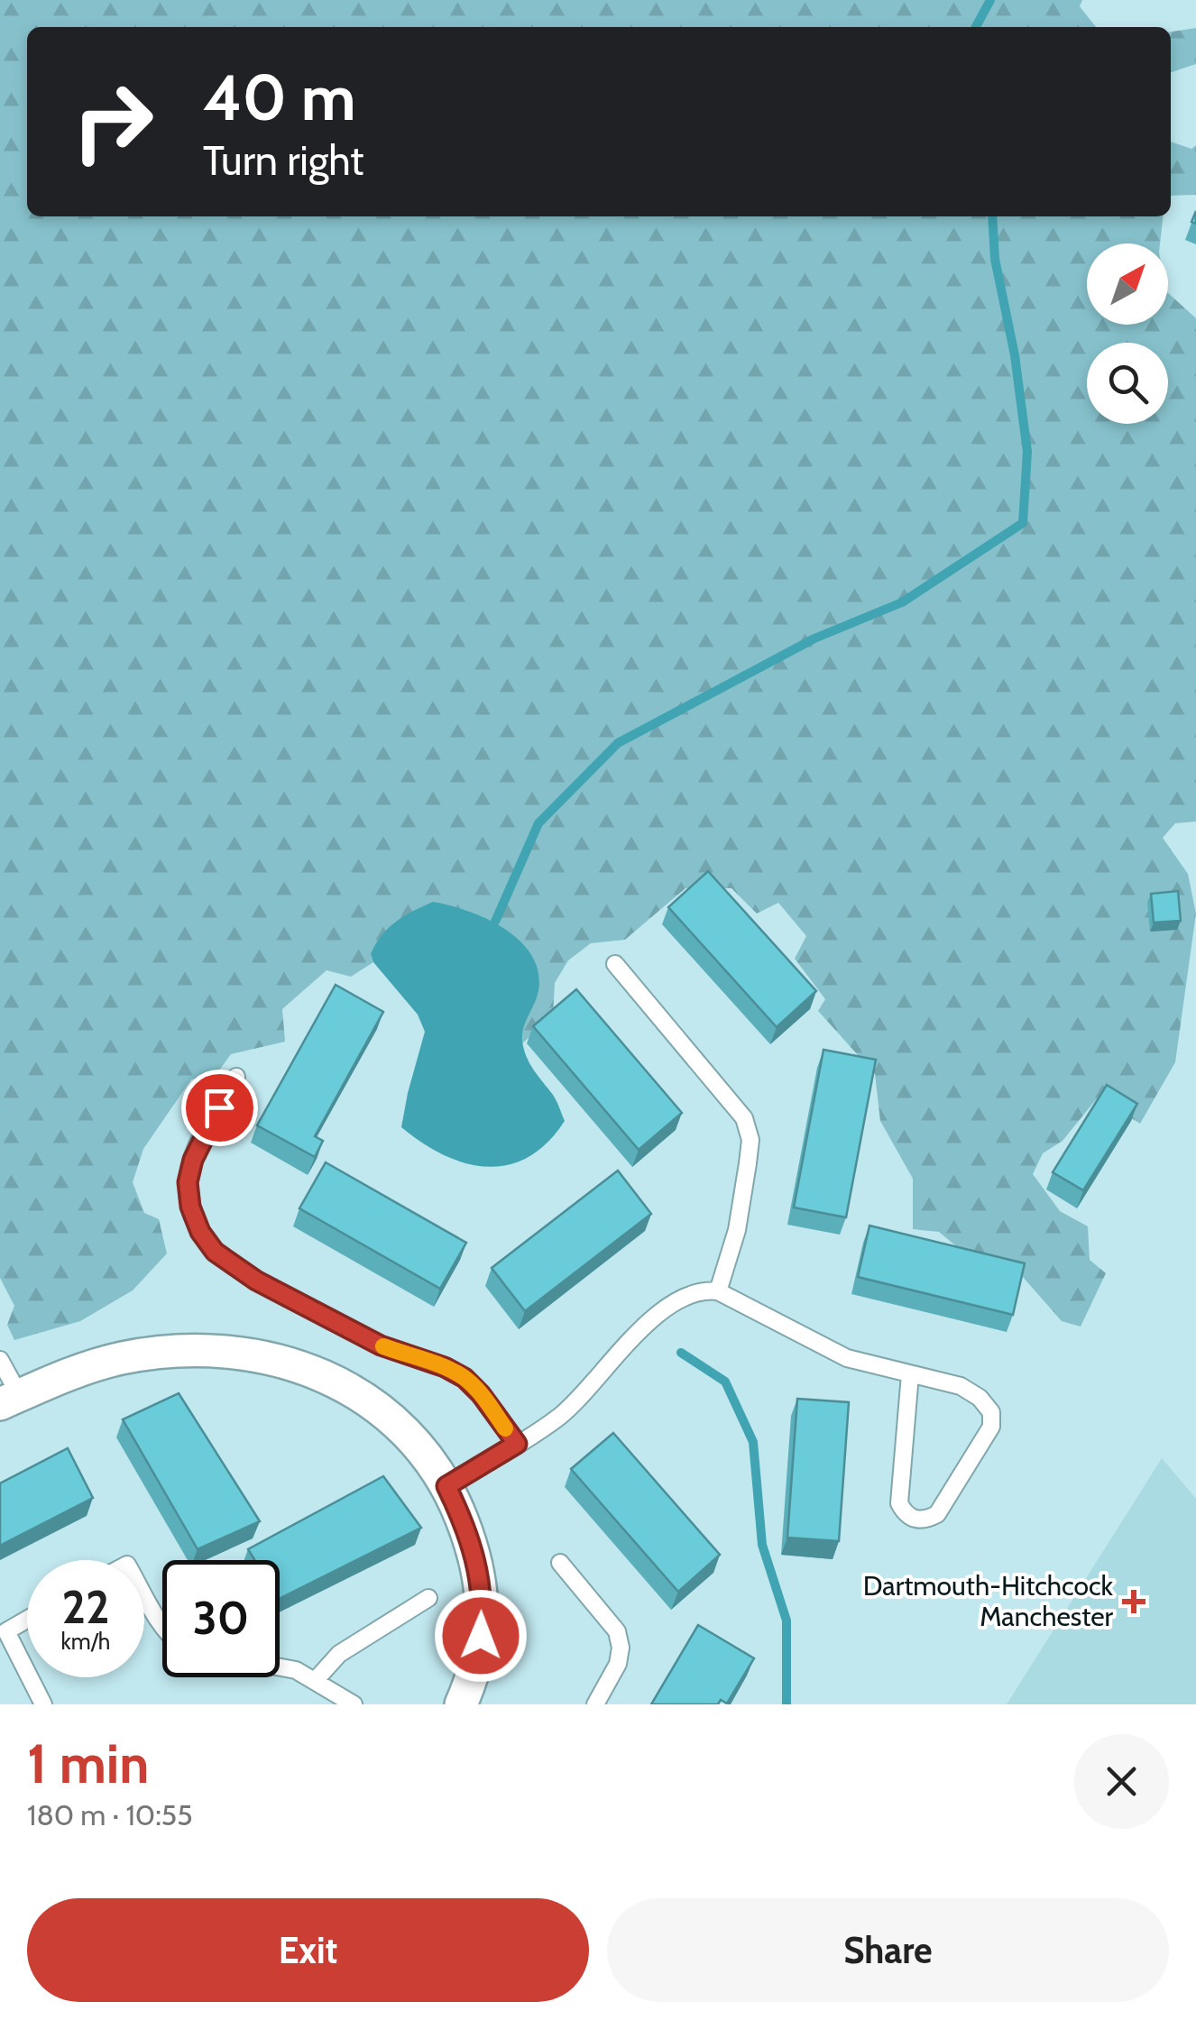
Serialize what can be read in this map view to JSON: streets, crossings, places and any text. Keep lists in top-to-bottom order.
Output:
{
  "places": {
    "health": ["Dartmouth-Hitchcock Manchester"]
  },
  "north": "top right",
  "page": {
    "turn": ["40 m", "Turn right"],
    "speed": "22 km/h",
    "limit": "30",
    "heading": ["1 min", "180 m · 10:55"],
    "buttons": ["Exit", "Share"]
  }
}
